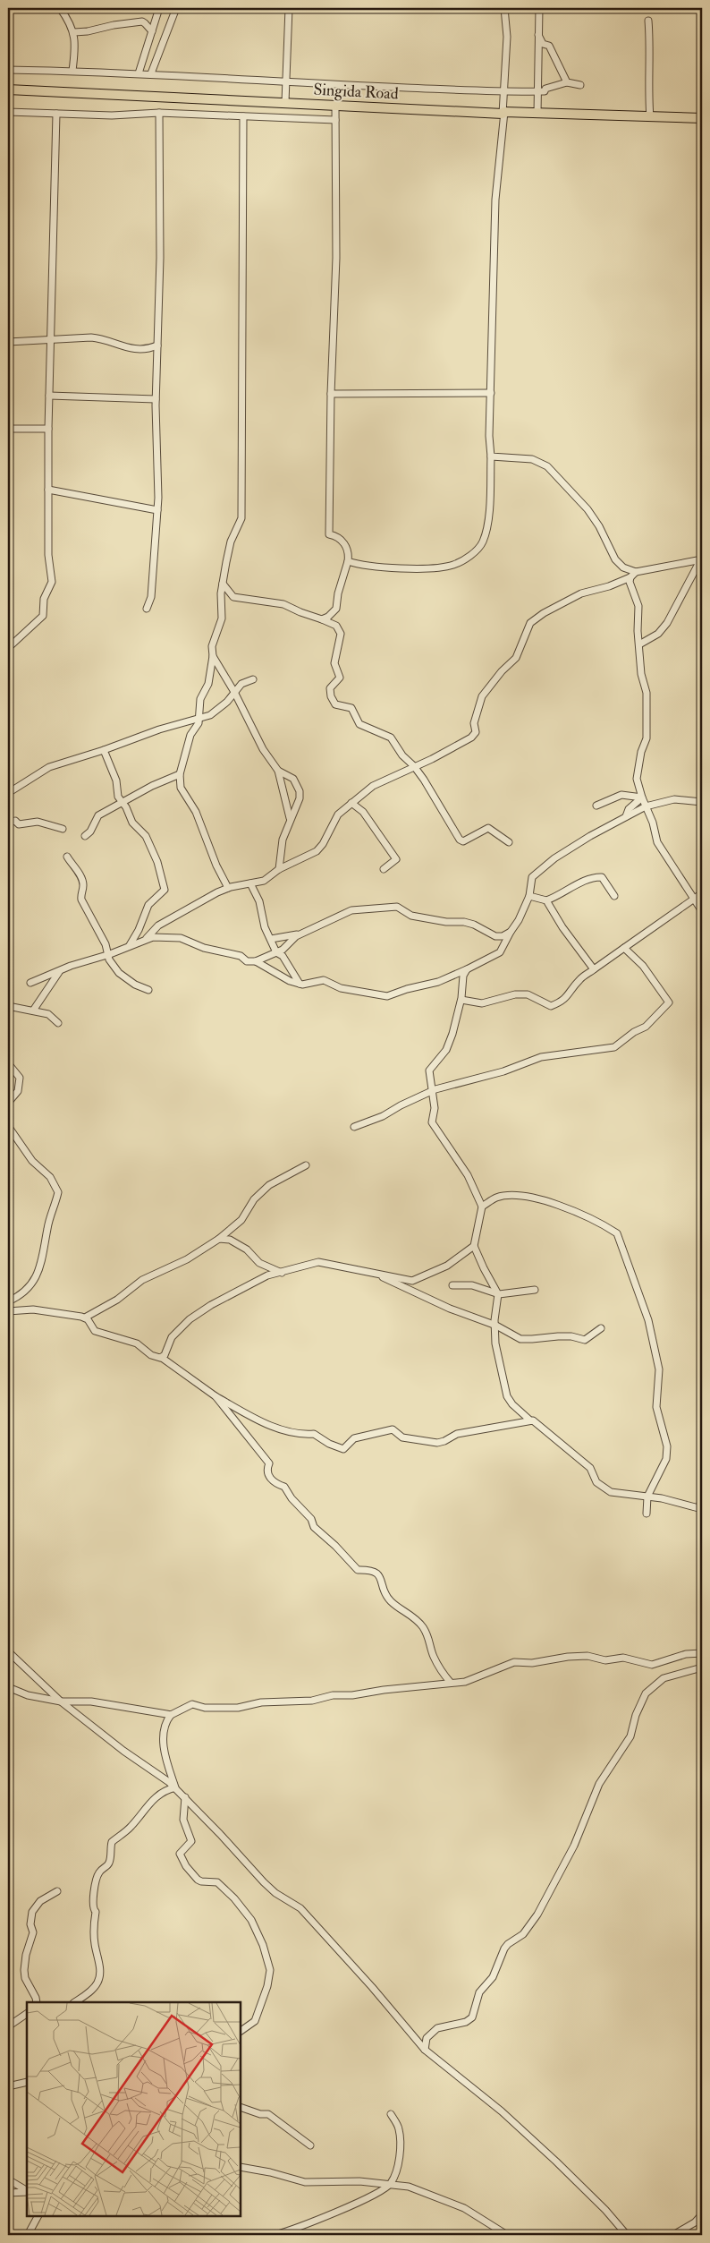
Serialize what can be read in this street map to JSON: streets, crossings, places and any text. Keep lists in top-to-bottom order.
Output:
{
  "streets": {
    "highway": ["Singida Road"]
  }
}
